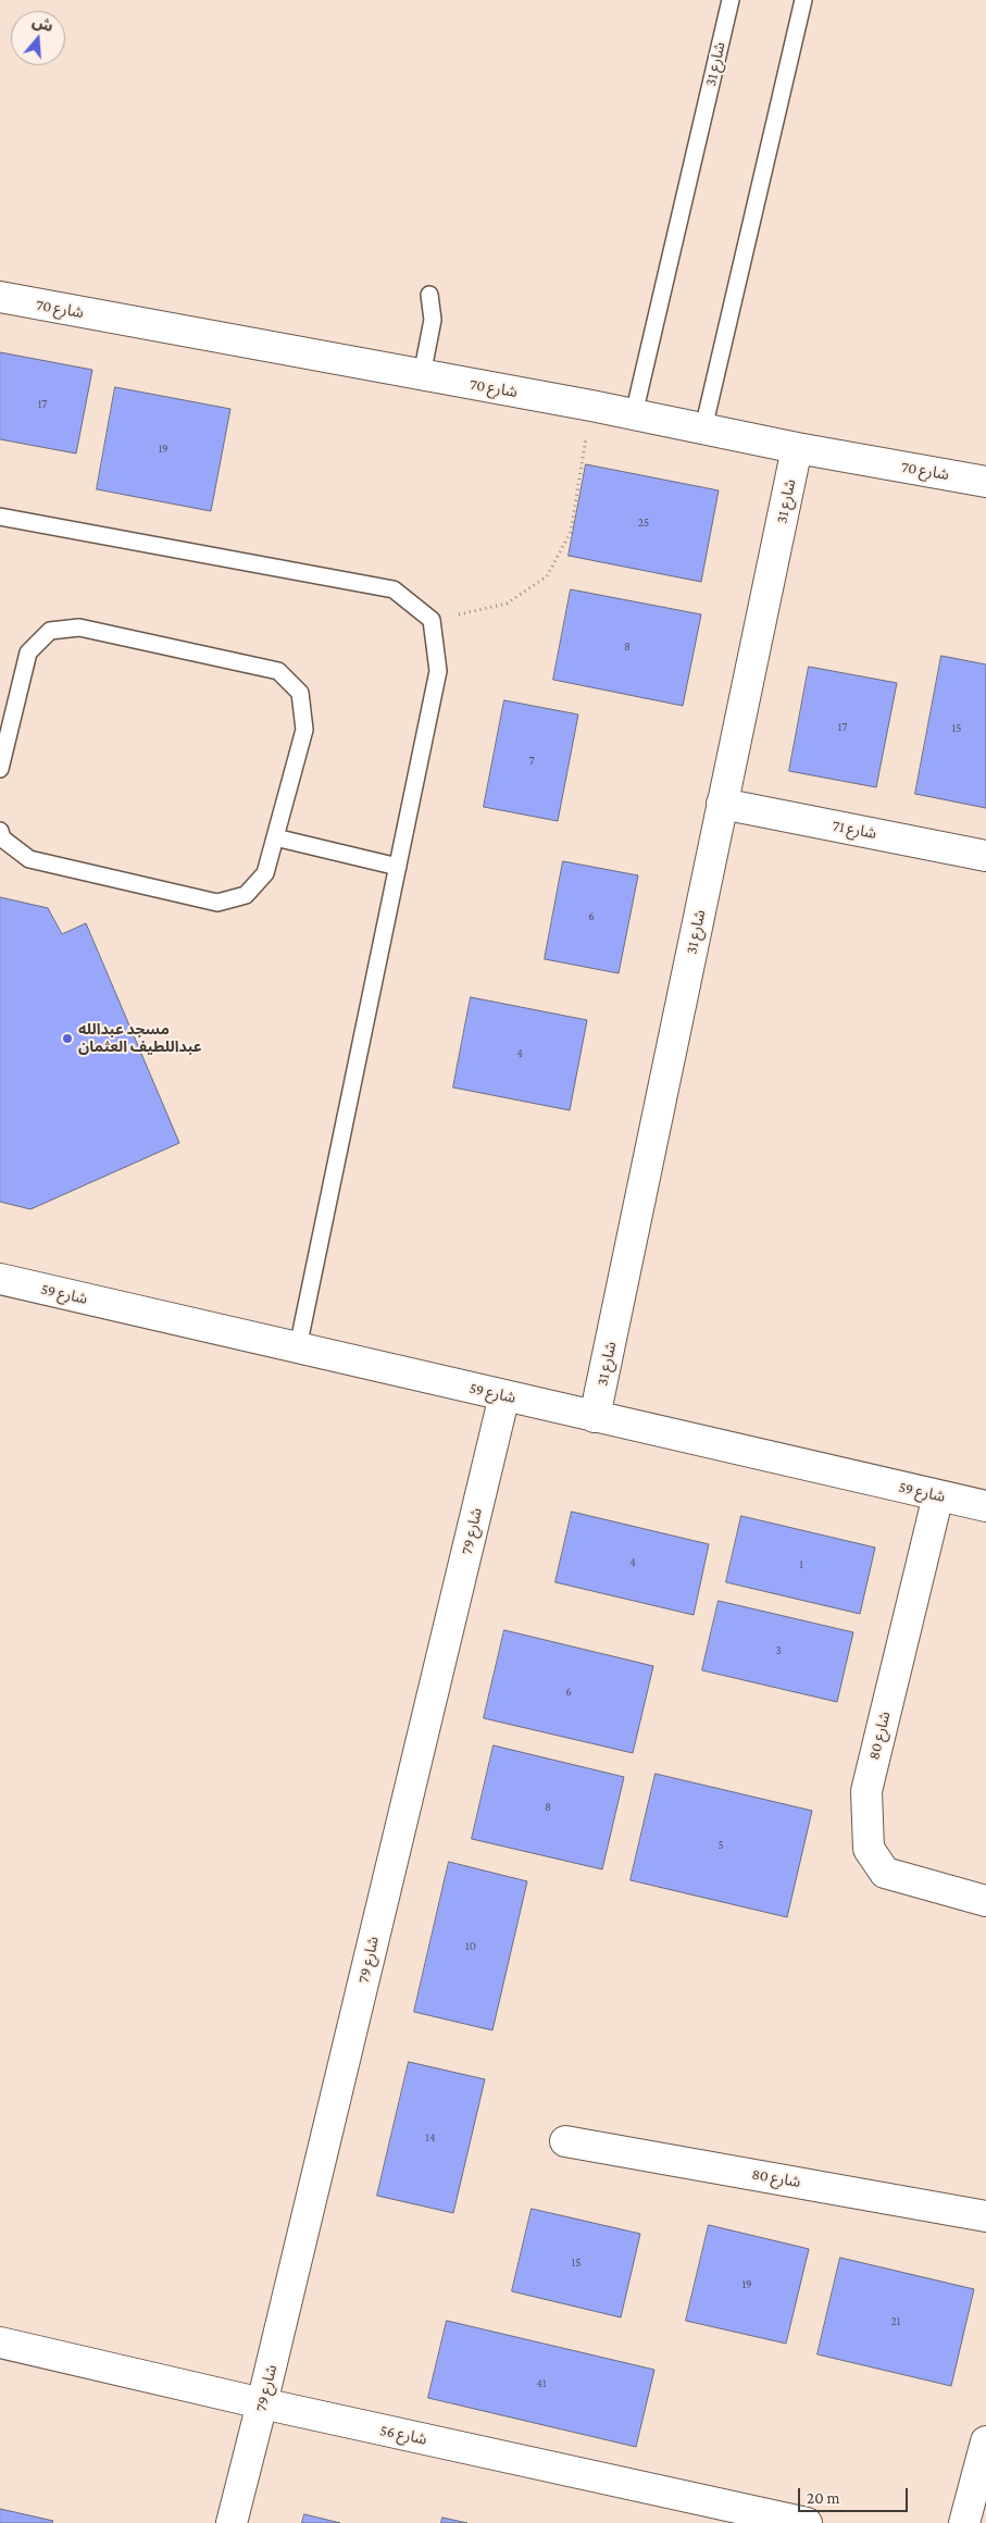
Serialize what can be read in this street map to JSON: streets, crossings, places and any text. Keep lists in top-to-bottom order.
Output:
{
  "streets": {
    "street": [
      "شارع 31",
      "شارع 70",
      "شارع 71",
      "شارع 59",
      "شارع 79",
      "شارع 80",
      "شارع 56"
    ]
  },
  "crossings": [
    ["شارع 31", "شارع 70"],
    ["شارع 31", "شارع 71"],
    ["شارع 31", "شارع 59"],
    ["شارع 59", "شارع 79"],
    ["شارع 59", "شارع 80"],
    ["شارع 79", "شارع 56"]
  ],
  "places": ["مسجد عبدالله عبداللطيف العثمان"],
  "house_numbers": [
    "17",
    "19",
    "25",
    "8",
    "17",
    "15",
    "7",
    "6",
    "4",
    "4",
    "1",
    "3",
    "6",
    "8",
    "5",
    "10",
    "14",
    "15",
    "19",
    "21",
    "41"
  ],
  "scale_bar": "20 m",
  "north": "top"
}
